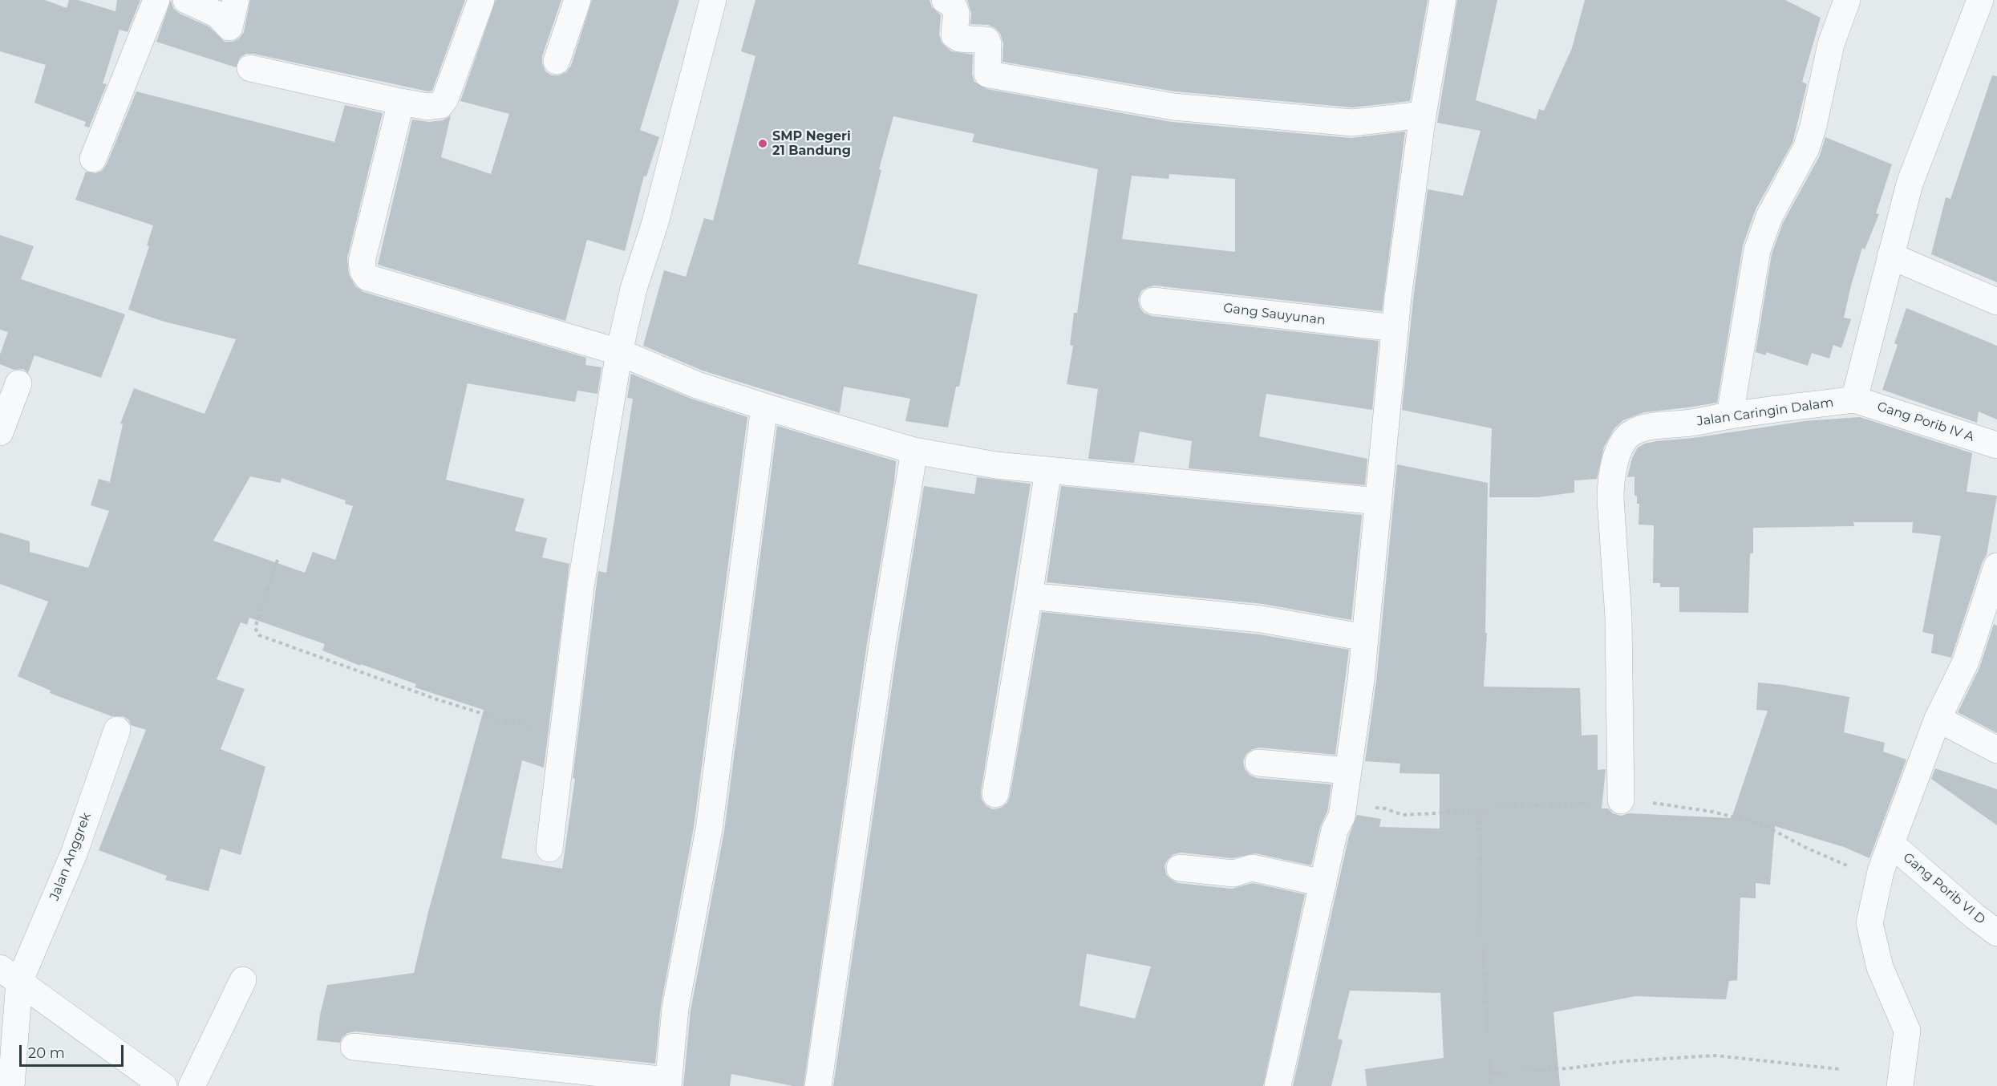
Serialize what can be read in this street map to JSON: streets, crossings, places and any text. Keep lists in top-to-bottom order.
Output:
{
  "streets": {
    "street": [
      "Gang Sauyunan",
      "Jalan Caringin Dalam",
      "Gang Porib IV A",
      "Jalan Anggrek",
      "Gang Porib VI D"
    ]
  },
  "crossings": [
    ["Jalan Caringin Dalam", "Gang Porib IV A"]
  ],
  "places": ["SMP Negeri 21 Bandung"],
  "scale_bar": "20 m"
}
